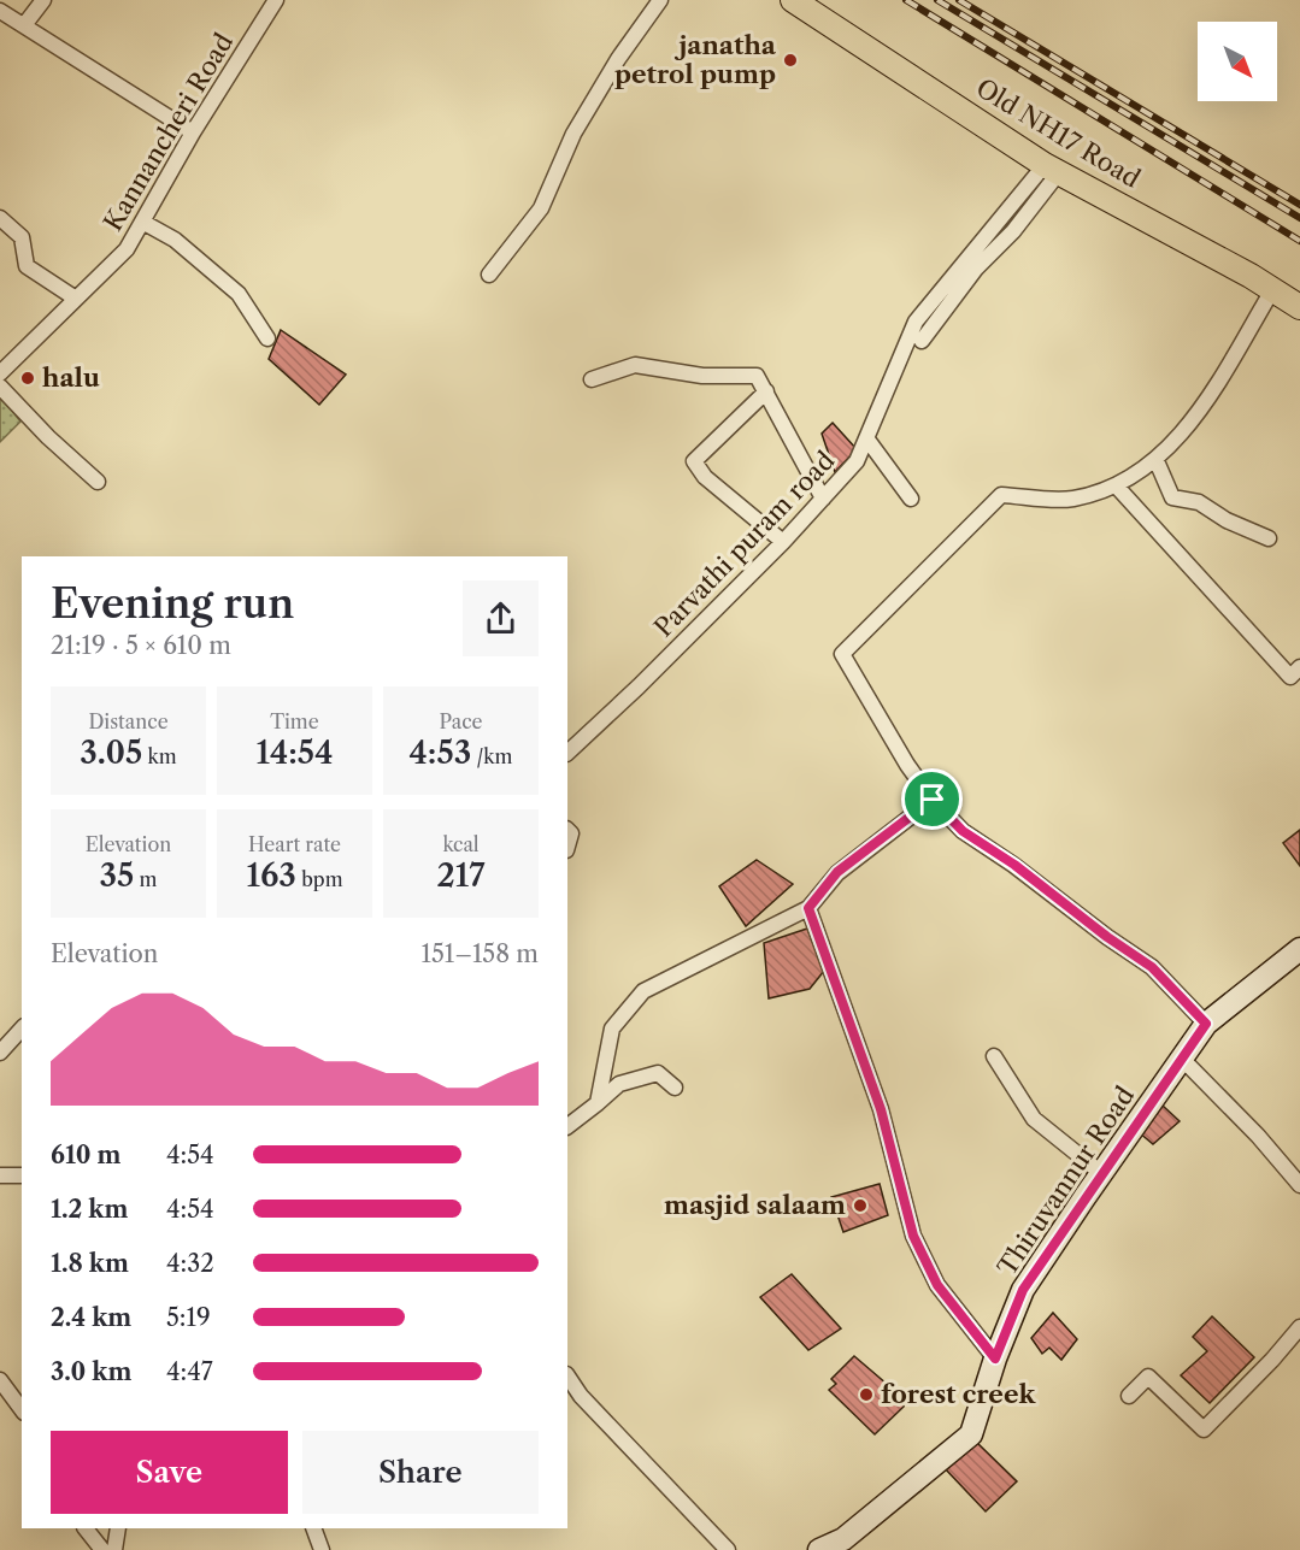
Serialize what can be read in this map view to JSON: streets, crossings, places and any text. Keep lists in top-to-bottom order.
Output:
{
  "streets": {
    "main road": ["Old NH17 Road"],
    "street": ["Kannancheri Road", "Parvathi puram road", "Thiruvannur Road"]
  },
  "crossings": [
    ["Old NH17 Road", "Parvathi puram road"]
  ],
  "places": [
    "janatha petrol pump",
    "halu",
    "masjid salaam",
    "forest creek"
  ],
  "north": "bottom right",
  "page": {
    "heading": ["Evening run", "21:19 · 5 × 610 m"],
    "stats": [
      ["Distance", "3.05 km"],
      ["Time", "14:54"],
      ["Pace", "4:53 /km"],
      ["Elevation", "35 m"],
      ["Heart rate", "163 bpm"],
      ["kcal", "217"]
    ],
    "chart": ["Elevation", "151–158 m"],
    "list": [
      {
        "name": "610 m",
        "note": "4:54"
      },
      {
        "name": "1.2 km",
        "note": "4:54"
      },
      {
        "name": "1.8 km",
        "note": "4:32"
      },
      {
        "name": "2.4 km",
        "note": "5:19"
      },
      {
        "name": "3.0 km",
        "note": "4:47"
      }
    ],
    "buttons": ["Save", "Share"]
  }
}
